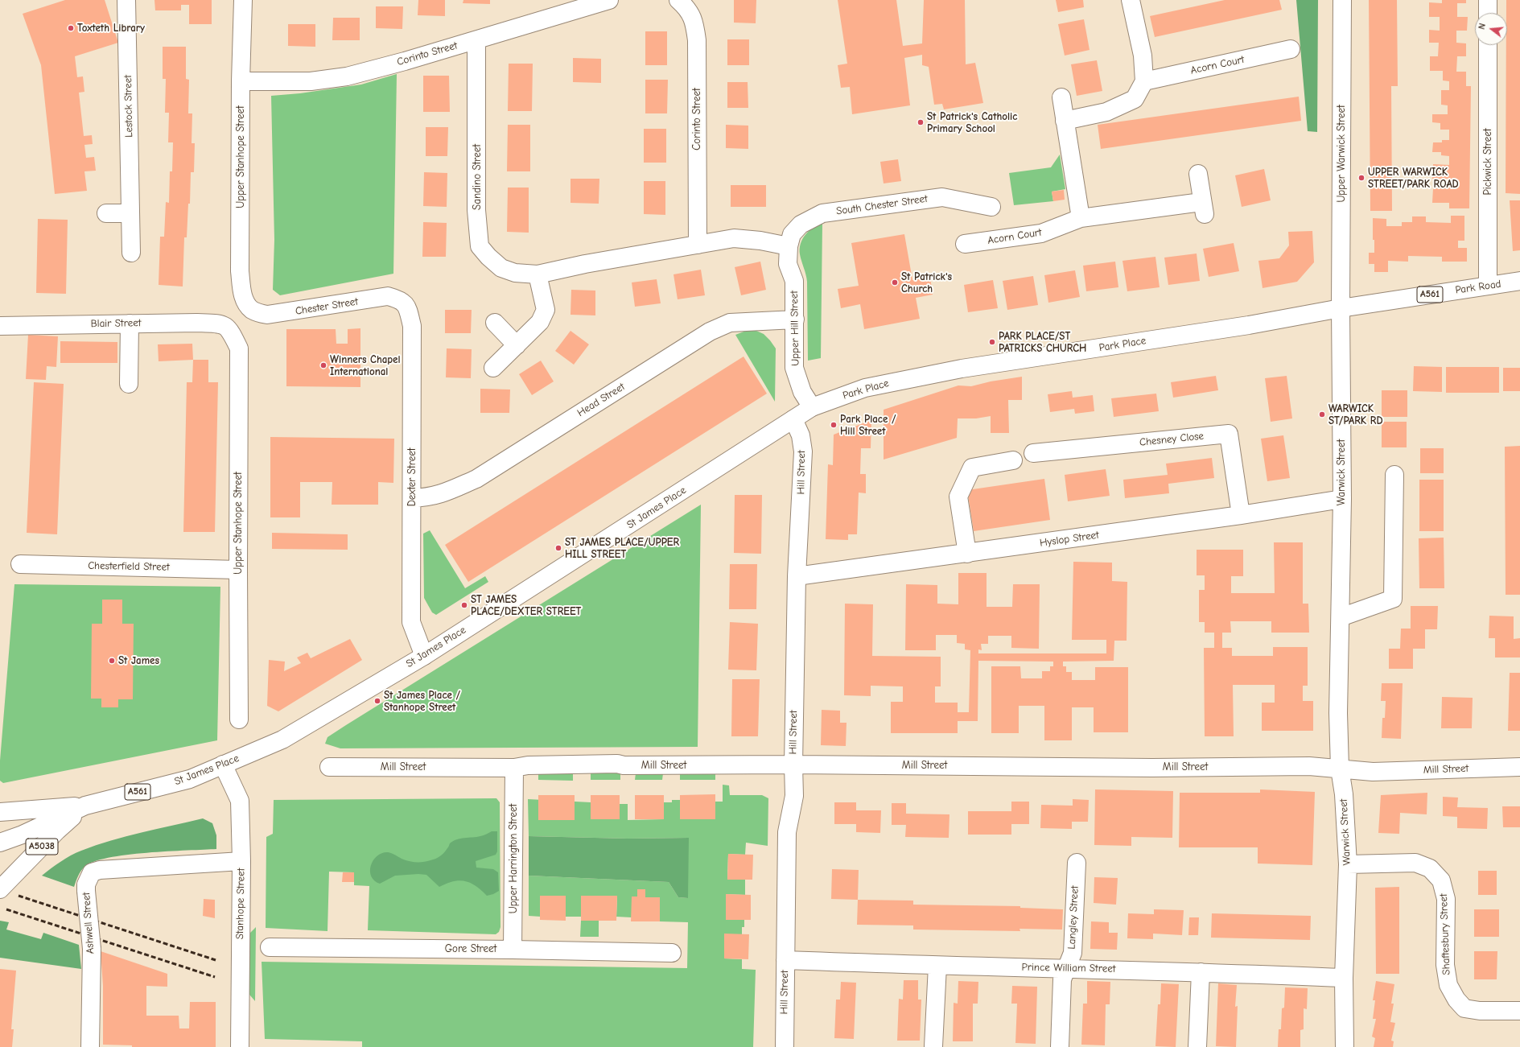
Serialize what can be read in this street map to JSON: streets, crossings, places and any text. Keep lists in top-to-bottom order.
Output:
{
  "streets": {
    "main road": [
      "Corinto Street",
      "Acorn Court",
      "Lestock Street",
      "Upper Warwick Street",
      "Upper Stanhope Street",
      "Pickwick Street",
      "Sandino Street",
      "South Chester Street",
      "Park Road",
      "A561",
      "Chester Street",
      "Blair Street",
      "Upper Hill Street",
      "Park Place",
      "Head Street",
      "Chesney Close",
      "Hill Street",
      "Warwick Street",
      "Dexter Street",
      "St James Place",
      "Hyslop Street",
      "Chesterfield Street",
      "Mill Street",
      "A5038",
      "Upper Harrington Street",
      "Stanhope Street",
      "Langley Street",
      "Ashwell Street",
      "Shaftesbury Street",
      "Gore Street",
      "Prince William Street"
    ]
  },
  "crossings": [
    ["Corinto Street", "Upper Stanhope Street"],
    ["Corinto Street", "Sandino Street"],
    ["Upper Warwick Street", "Park Road"],
    ["Upper Warwick Street", "Park Place"],
    ["Upper Warwick Street", "Warwick Street"],
    ["Upper Stanhope Street", "Chester Street"],
    ["Upper Stanhope Street", "Blair Street"],
    ["Upper Stanhope Street", "Chesterfield Street"],
    ["Pickwick Street", "Park Road"],
    ["Sandino Street", "South Chester Street"],
    ["Sandino Street", "Upper Hill Street"],
    ["South Chester Street", "Upper Hill Street"],
    ["Park Road", "Park Place"],
    ["Park Road", "Warwick Street"],
    ["Chester Street", "Dexter Street"],
    ["Upper Hill Street", "Park Place"],
    ["Upper Hill Street", "Head Street"],
    ["Upper Hill Street", "St James Place"],
    ["Park Place", "Warwick Street"],
    ["Park Place", "St James Place"],
    ["Head Street", "Dexter Street"],
    ["Chesney Close", "Hyslop Street"],
    ["Hill Street", "St James Place"],
    ["Hill Street", "Hyslop Street"],
    ["Hill Street", "Mill Street"],
    ["Hill Street", "Prince William Street"],
    ["Warwick Street", "Hyslop Street"],
    ["Warwick Street", "Mill Street"],
    ["Warwick Street", "Shaftesbury Street"],
    ["Warwick Street", "Prince William Street"],
    ["Dexter Street", "St James Place"],
    ["St James Place", "A5038"],
    ["St James Place", "Stanhope Street"],
    ["Mill Street", "Upper Harrington Street"],
    ["Upper Harrington Street", "Gore Street"],
    ["Stanhope Street", "Ashwell Street"],
    ["Langley Street", "Prince William Street"]
  ],
  "places": [
    "Toxteth Library",
    "St Patrick's Catholic Primary School",
    "UPPER WARWICK STREET/PARK ROAD",
    "St Patrick's Church",
    "PARK PLACE/ST PATRICKS CHURCH",
    "Winners Chapel International",
    "WARWICK ST/PARK RD",
    "Park Place / Hill Street",
    "ST JAMES PLACE/UPPER HILL STREET",
    "ST JAMES PLACE/DEXTER STREET",
    "St James",
    "St James Place / Stanhope Street"
  ],
  "north": "left"
}
